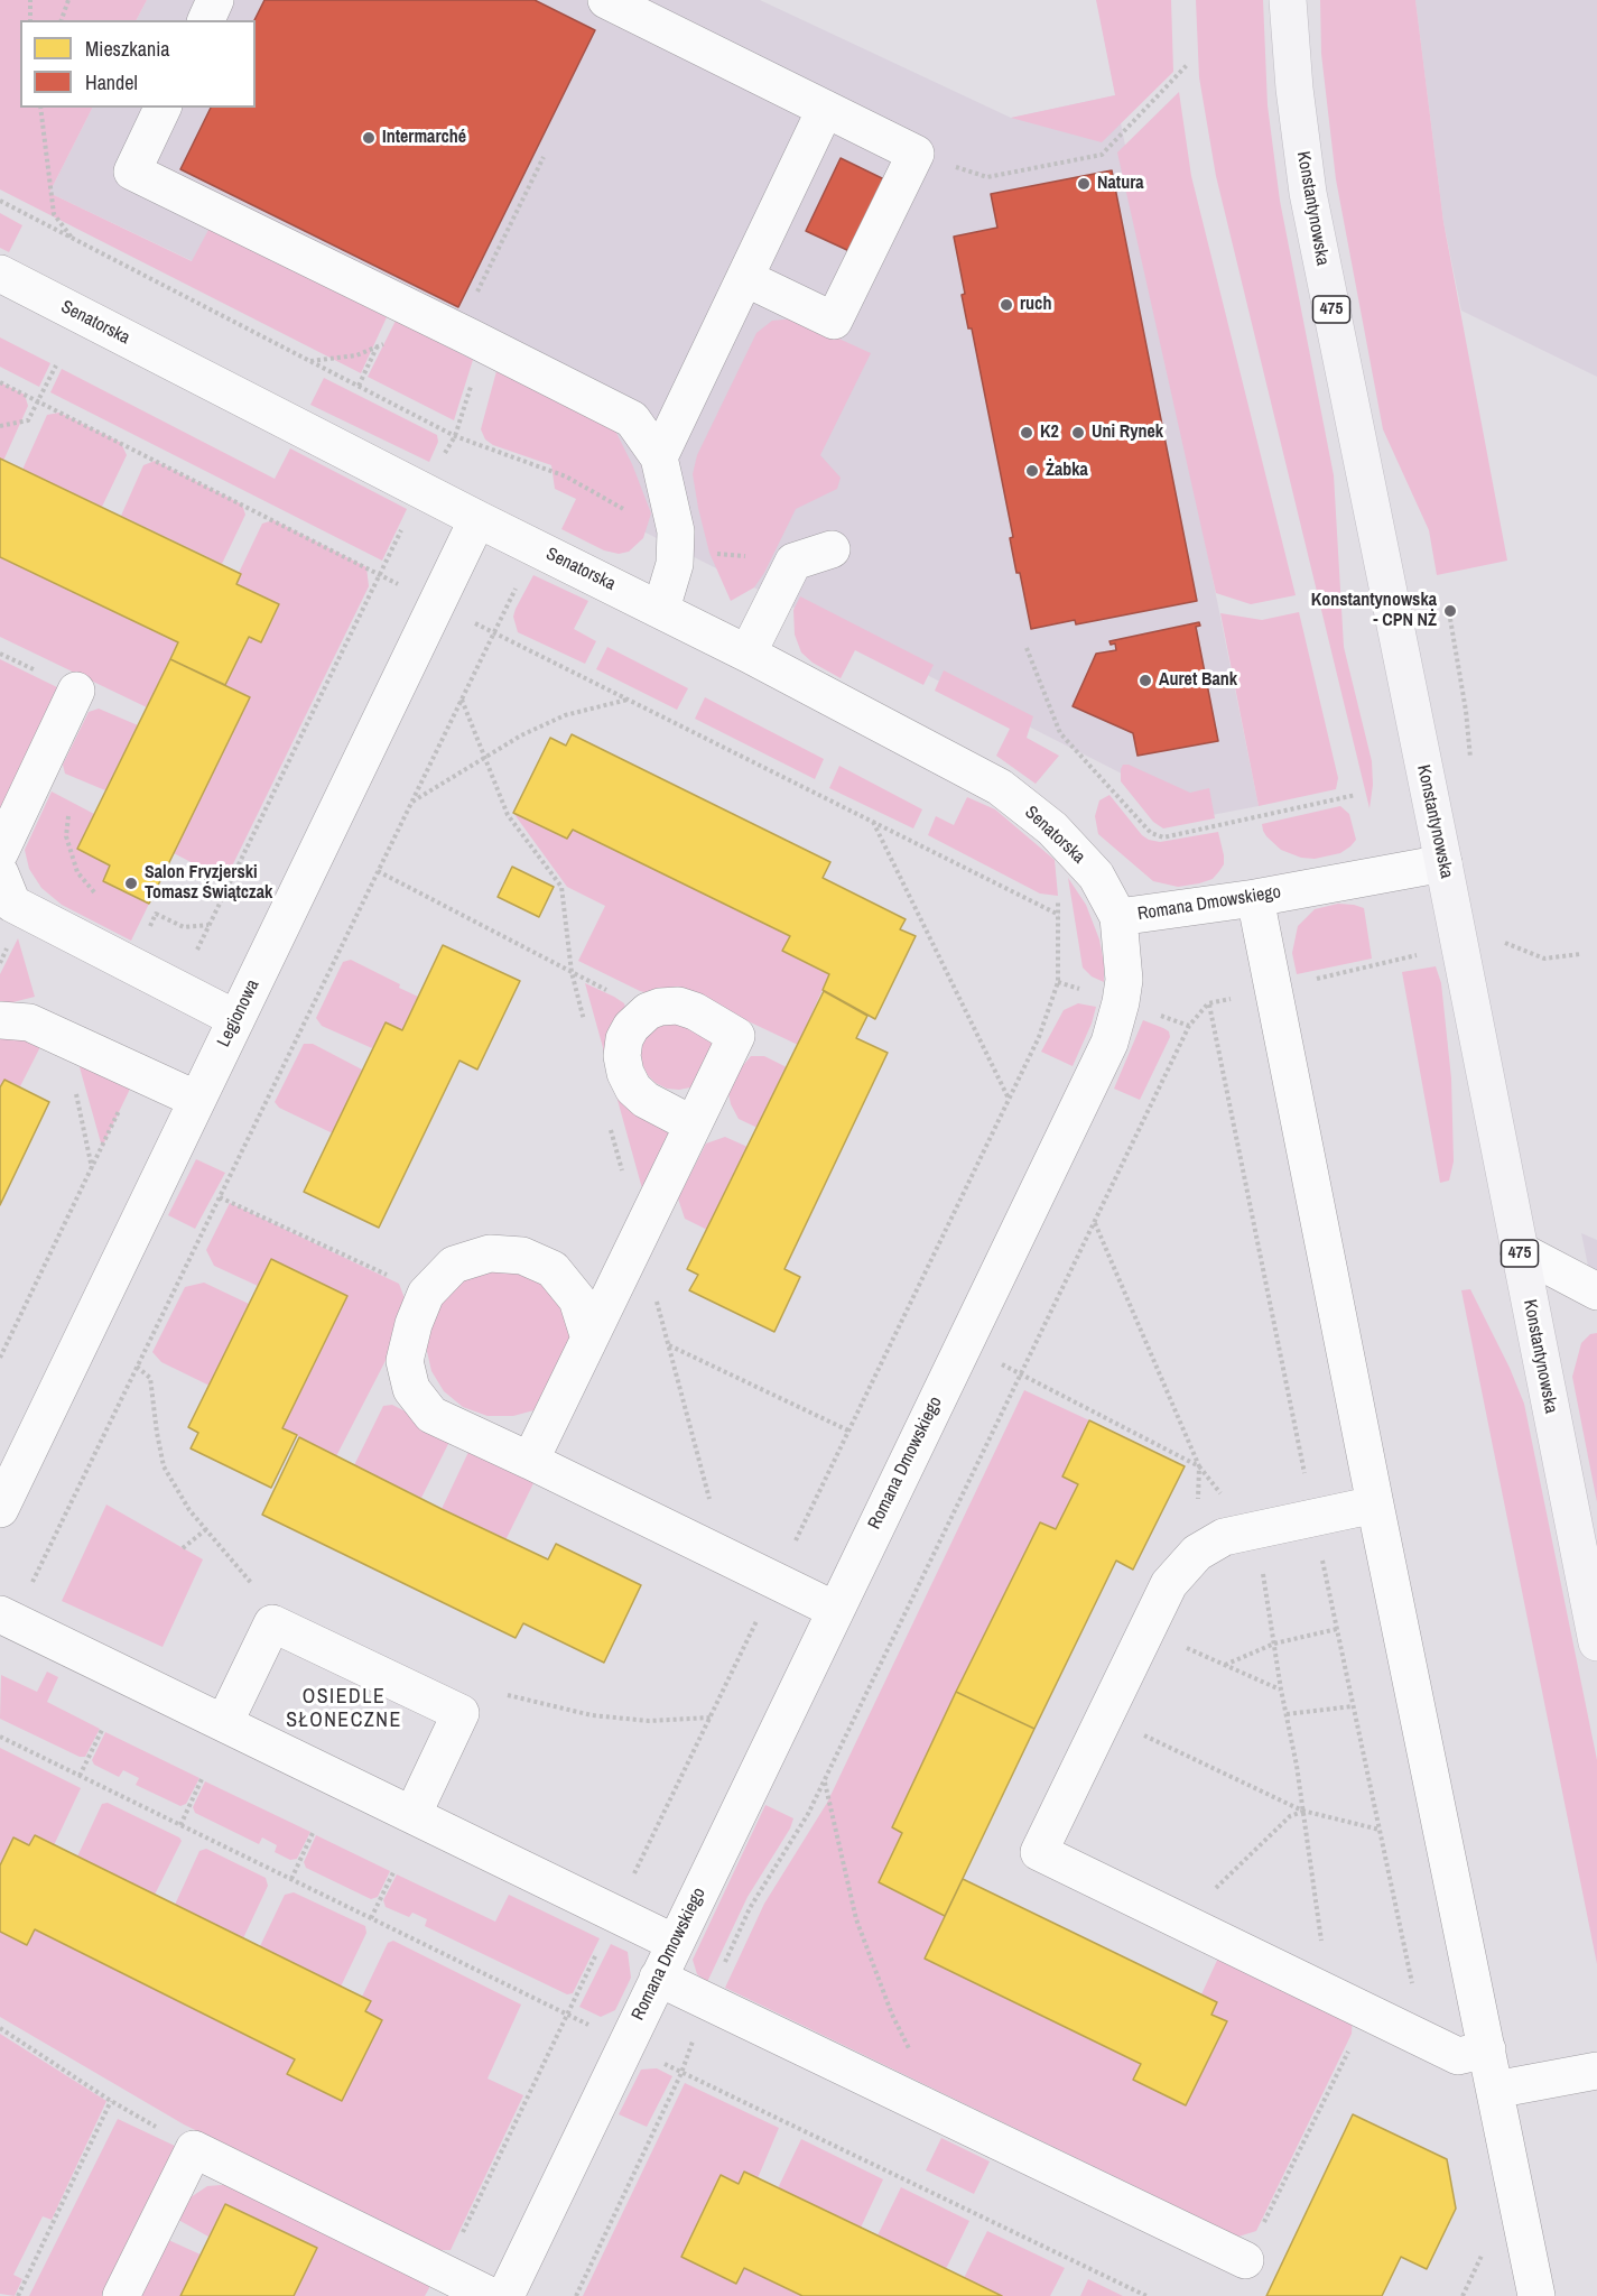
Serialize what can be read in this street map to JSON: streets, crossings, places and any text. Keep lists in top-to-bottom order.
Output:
{
  "streets": {
    "main road": ["Konstantynowska", "475"],
    "street": ["Senatorska", "Romana Dmowskiego", "Legionowa"]
  },
  "crossings": [
    ["Konstantynowska", "Romana Dmowskiego"],
    ["Senatorska", "Romana Dmowskiego"],
    ["Senatorska", "Legionowa"]
  ],
  "districts": ["OSIEDLE SŁONECZNE"],
  "places": [
    "Intermarché",
    "Natura",
    "ruch",
    "K2",
    "Uni Rynek",
    "Żabka",
    "Konstantynowska - CPN NŻ",
    "Auret Bank",
    "Salon Fryzjerski Tomasz Świątczak"
  ],
  "legend": ["Mieszkania", "Handel"]
}
